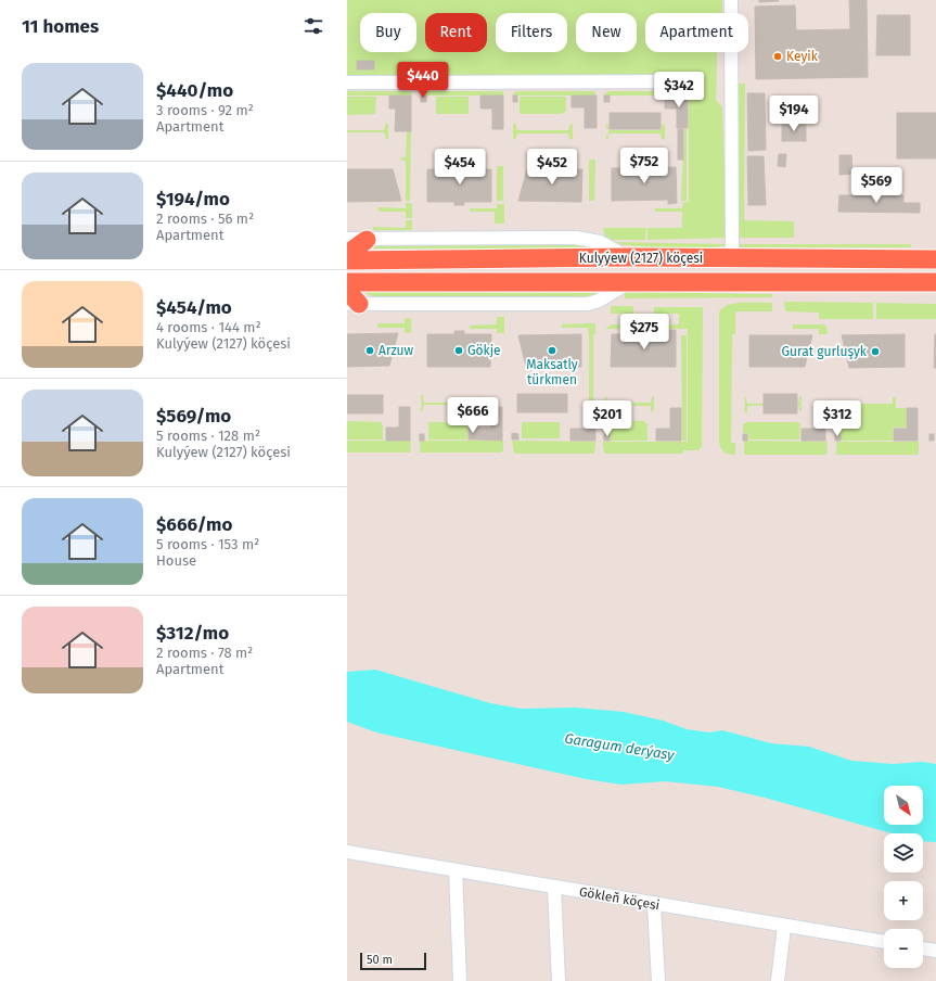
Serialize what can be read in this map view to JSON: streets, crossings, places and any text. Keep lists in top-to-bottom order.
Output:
{
  "streets": {
    "highway": ["Kulyýew (2127) köçesi"],
    "street": ["Gökleň köçesi"]
  },
  "water": ["Garagum derýasy"],
  "places": [
    "Keyik",
    "Arzuw",
    "Gökje",
    "Maksatly türkmen",
    "Gurat gurluşyk"
  ],
  "scale_bar": "50 m",
  "north": "bottom right",
  "page": {
    "heading": "11 homes",
    "chip": [
      "Buy",
      "Rent",
      "Filters",
      "New",
      "Apartment"
    ],
    "list": [
      {
        "name": "$440/mo",
        "note": "3 rooms · 92 m² · Apartment"
      },
      {
        "name": "$194/mo",
        "note": "2 rooms · 56 m² · Apartment"
      },
      {
        "name": "$454/mo",
        "note": "4 rooms · 144 m² · Kulyýew (2127) köçesi"
      },
      {
        "name": "$569/mo",
        "note": "5 rooms · 128 m² · Kulyýew (2127) köçesi"
      },
      {
        "name": "$666/mo",
        "note": "5 rooms · 153 m² · House"
      },
      {
        "name": "$312/mo",
        "note": "2 rooms · 78 m² · Apartment"
      }
    ],
    "price": [
      "$440",
      "$342",
      "$194",
      "$752",
      "$454",
      "$452",
      "$569",
      "$275",
      "$666",
      "$201",
      "$312"
    ],
    "map_buttons": ["+", "−"],
    "scale": "50 m"
  }
}
